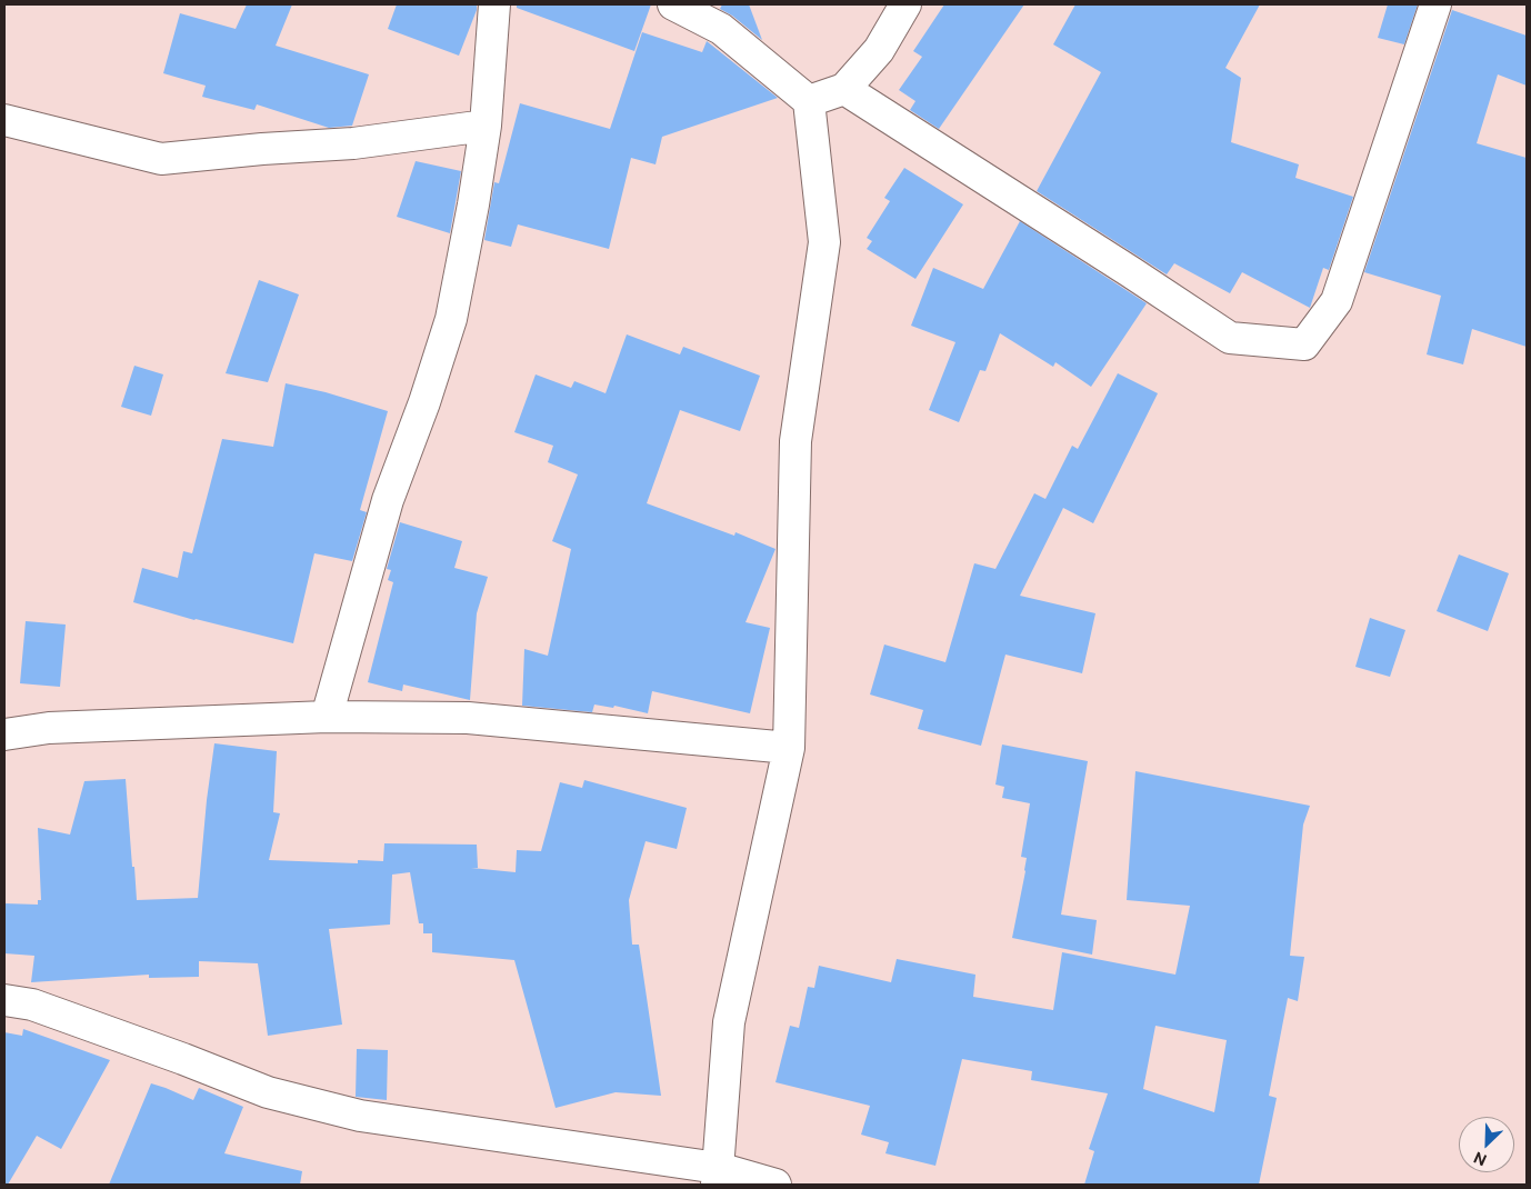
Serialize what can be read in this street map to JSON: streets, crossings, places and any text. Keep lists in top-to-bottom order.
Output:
{
  "north": "bottom left"
}
